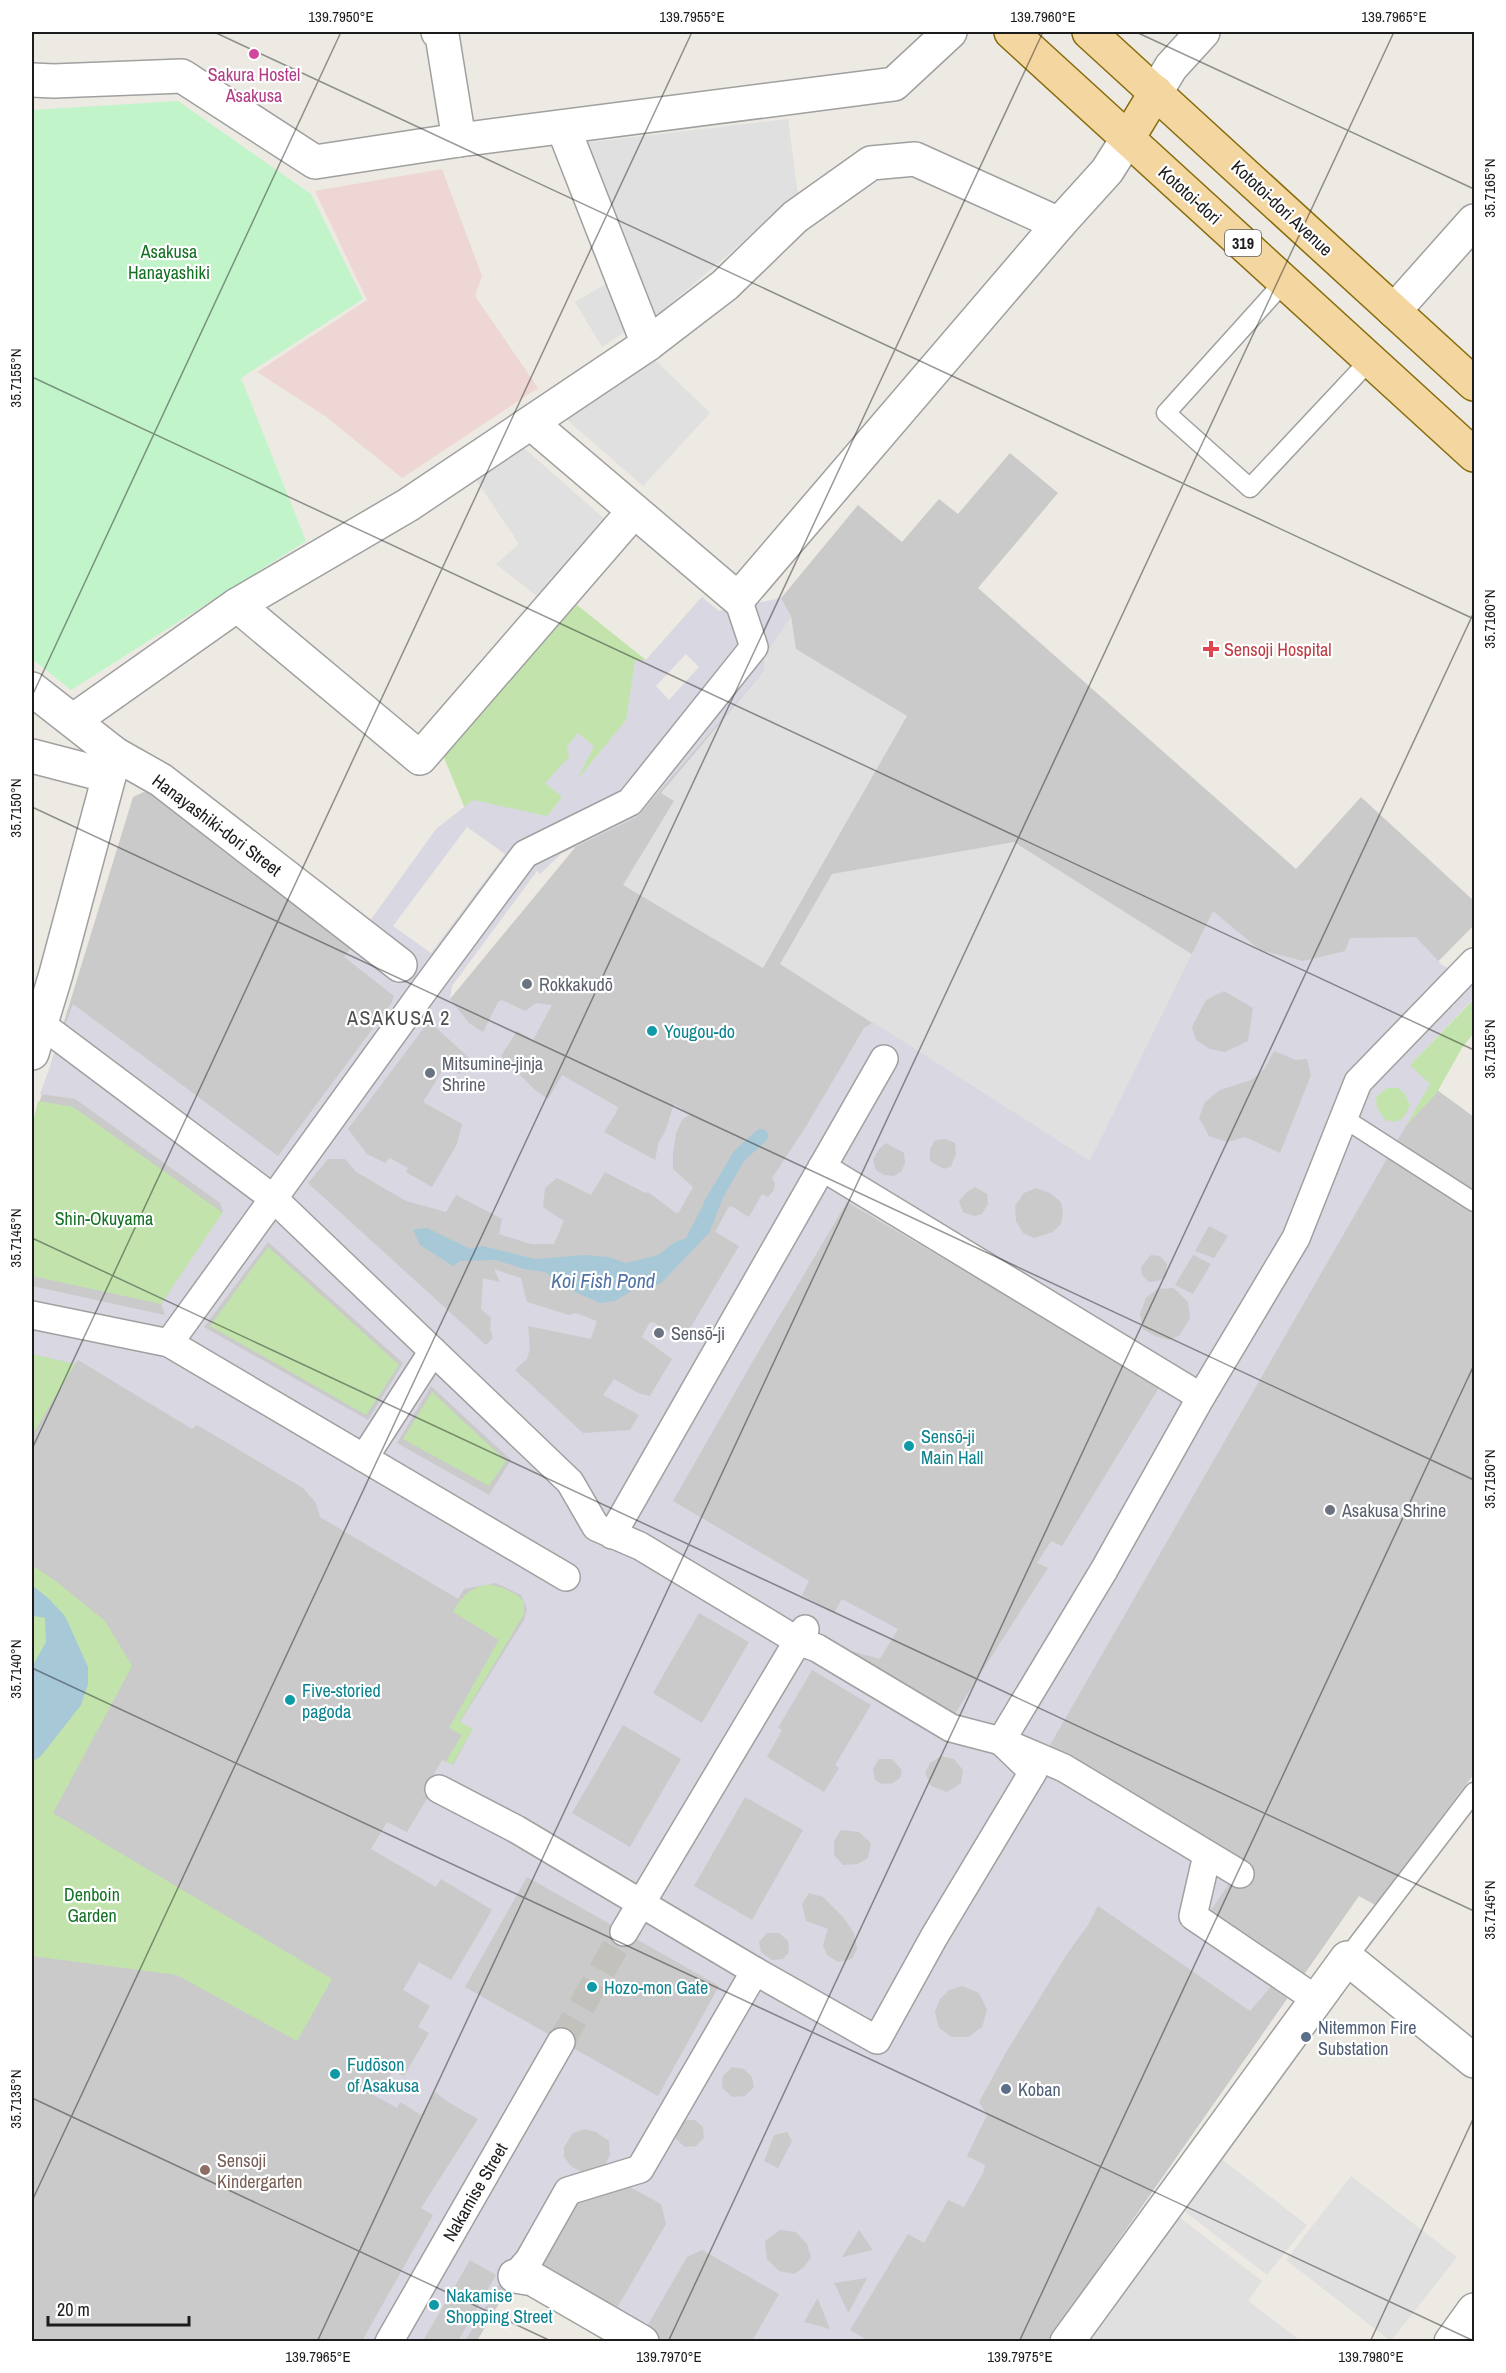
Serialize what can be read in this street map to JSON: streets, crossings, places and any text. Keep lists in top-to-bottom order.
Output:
{
  "streets": {
    "main road": ["Kototoi-dori", "Kototoi-dori Avenue", "319"],
    "street": ["Hanayashiki-dori Street", "Nakamise Street"]
  },
  "districts": ["ASAKUSA 2"],
  "water": ["Koi Fish Pond"],
  "parks": ["Asakusa Hanayashiki", "Shin-Okuyama", "Denboin Garden"],
  "places": {
    "other": [
      "Sakura Hostel Asakusa",
      "Rokkakudō",
      "Yougou-do",
      "Mitsumine-jinja Shrine",
      "Sensō-ji",
      "Sensō-ji Main Hall",
      "Asakusa Shrine",
      "Five-storied pagoda",
      "Hozo-mon Gate",
      "Nitemmon Fire Substation",
      "Fudōson of Asakusa",
      "Koban",
      "Sensoji Kindergarten",
      "Nakamise Shopping Street"
    ],
    "health": ["Sensoji Hospital"]
  },
  "scale_bar": "20 m",
  "coordinates": [
    "139.7950°E",
    "139.7955°E",
    "139.7960°E",
    "139.7965°E",
    "35.7165°N",
    "35.7155°N",
    "35.7160°N",
    "35.7150°N",
    "35.7145°N",
    "35.7140°N",
    "35.7135°N",
    "139.7970°E",
    "139.7975°E",
    "139.7980°E"
  ]
}
